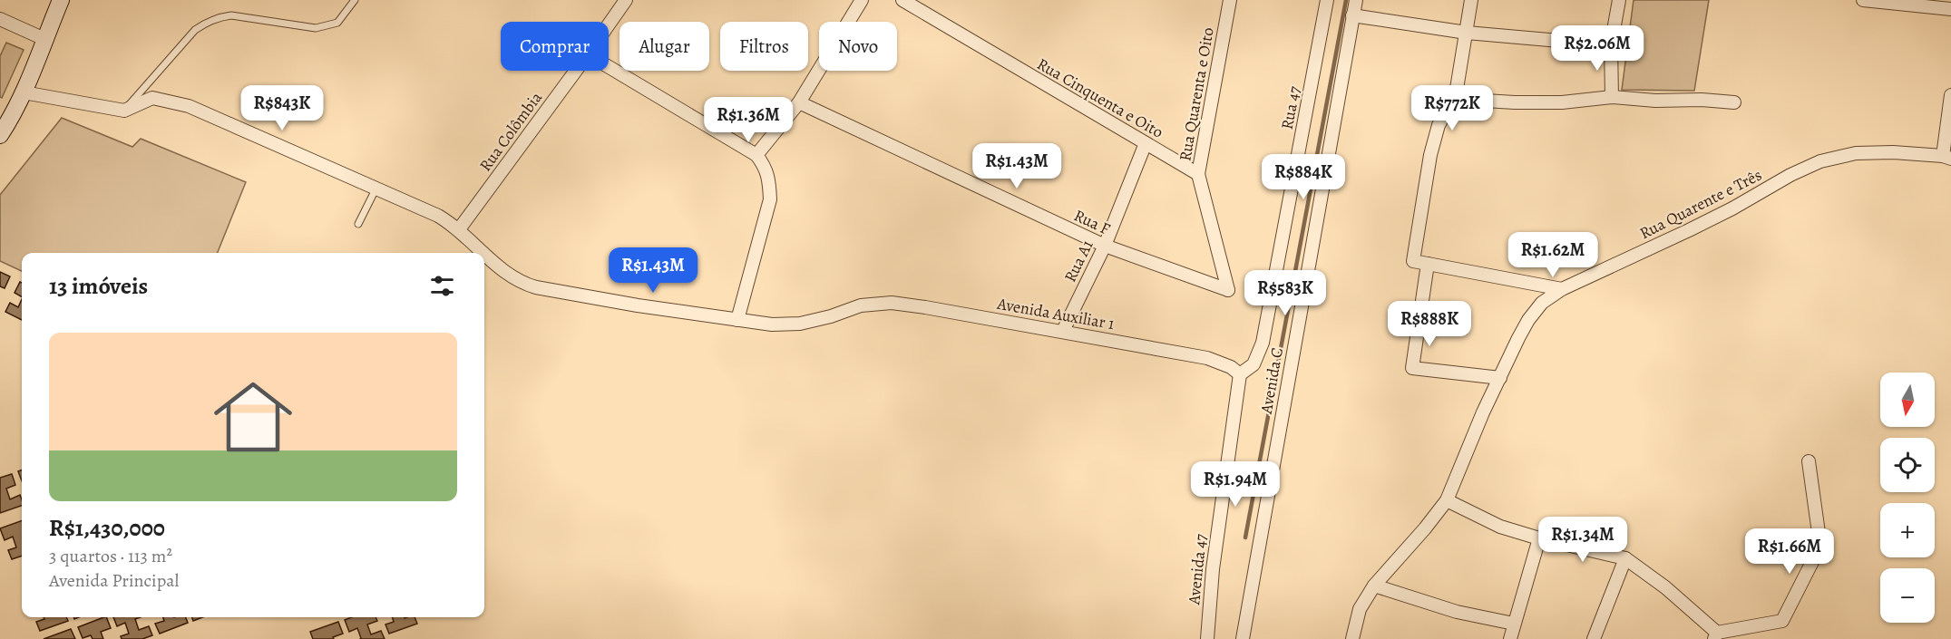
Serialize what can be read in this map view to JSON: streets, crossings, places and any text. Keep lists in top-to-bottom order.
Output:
{
  "streets": {
    "street": [
      "Rua Quarenta e Oito",
      "Rua Cinquenta e Oito",
      "Rua 47",
      "Rua Colômbia",
      "Rua Quarente e Três",
      "Rua F",
      "Rua A1",
      "Avenida Auxiliar 1",
      "Avenida C",
      "Avenida 47"
    ]
  },
  "crossings": [
    ["Rua Quarenta e Oito", "Rua Cinquenta e Oito"],
    ["Rua Quarenta e Oito", "Rua F"],
    ["Rua Cinquenta e Oito", "Rua A1"],
    ["Rua 47", "Avenida Auxiliar 1"],
    ["Rua 47", "Avenida 47"],
    ["Rua Colômbia", "Avenida Auxiliar 1"],
    ["Rua F", "Rua A1"],
    ["Rua A1", "Avenida Auxiliar 1"],
    ["Avenida Auxiliar 1", "Avenida 47"]
  ],
  "north": "bottom",
  "page": {
    "chip": [
      "Comprar",
      "Alugar",
      "Filtros",
      "Novo"
    ],
    "price": [
      "R$2.06M",
      "R$843K",
      "R$772K",
      "R$1.36M",
      "R$1.43M",
      "R$884K",
      "R$1.62M",
      "R$1.43M",
      "R$583K",
      "R$888K",
      "R$1.94M",
      "R$1.34M",
      "R$1.66M"
    ],
    "heading": "13 imóveis",
    "list": [
      {
        "name": "R$1,430,000",
        "note": "3 quartos · 113 m² · Avenida Principal"
      }
    ],
    "map_buttons": ["+", "−"]
  }
}
